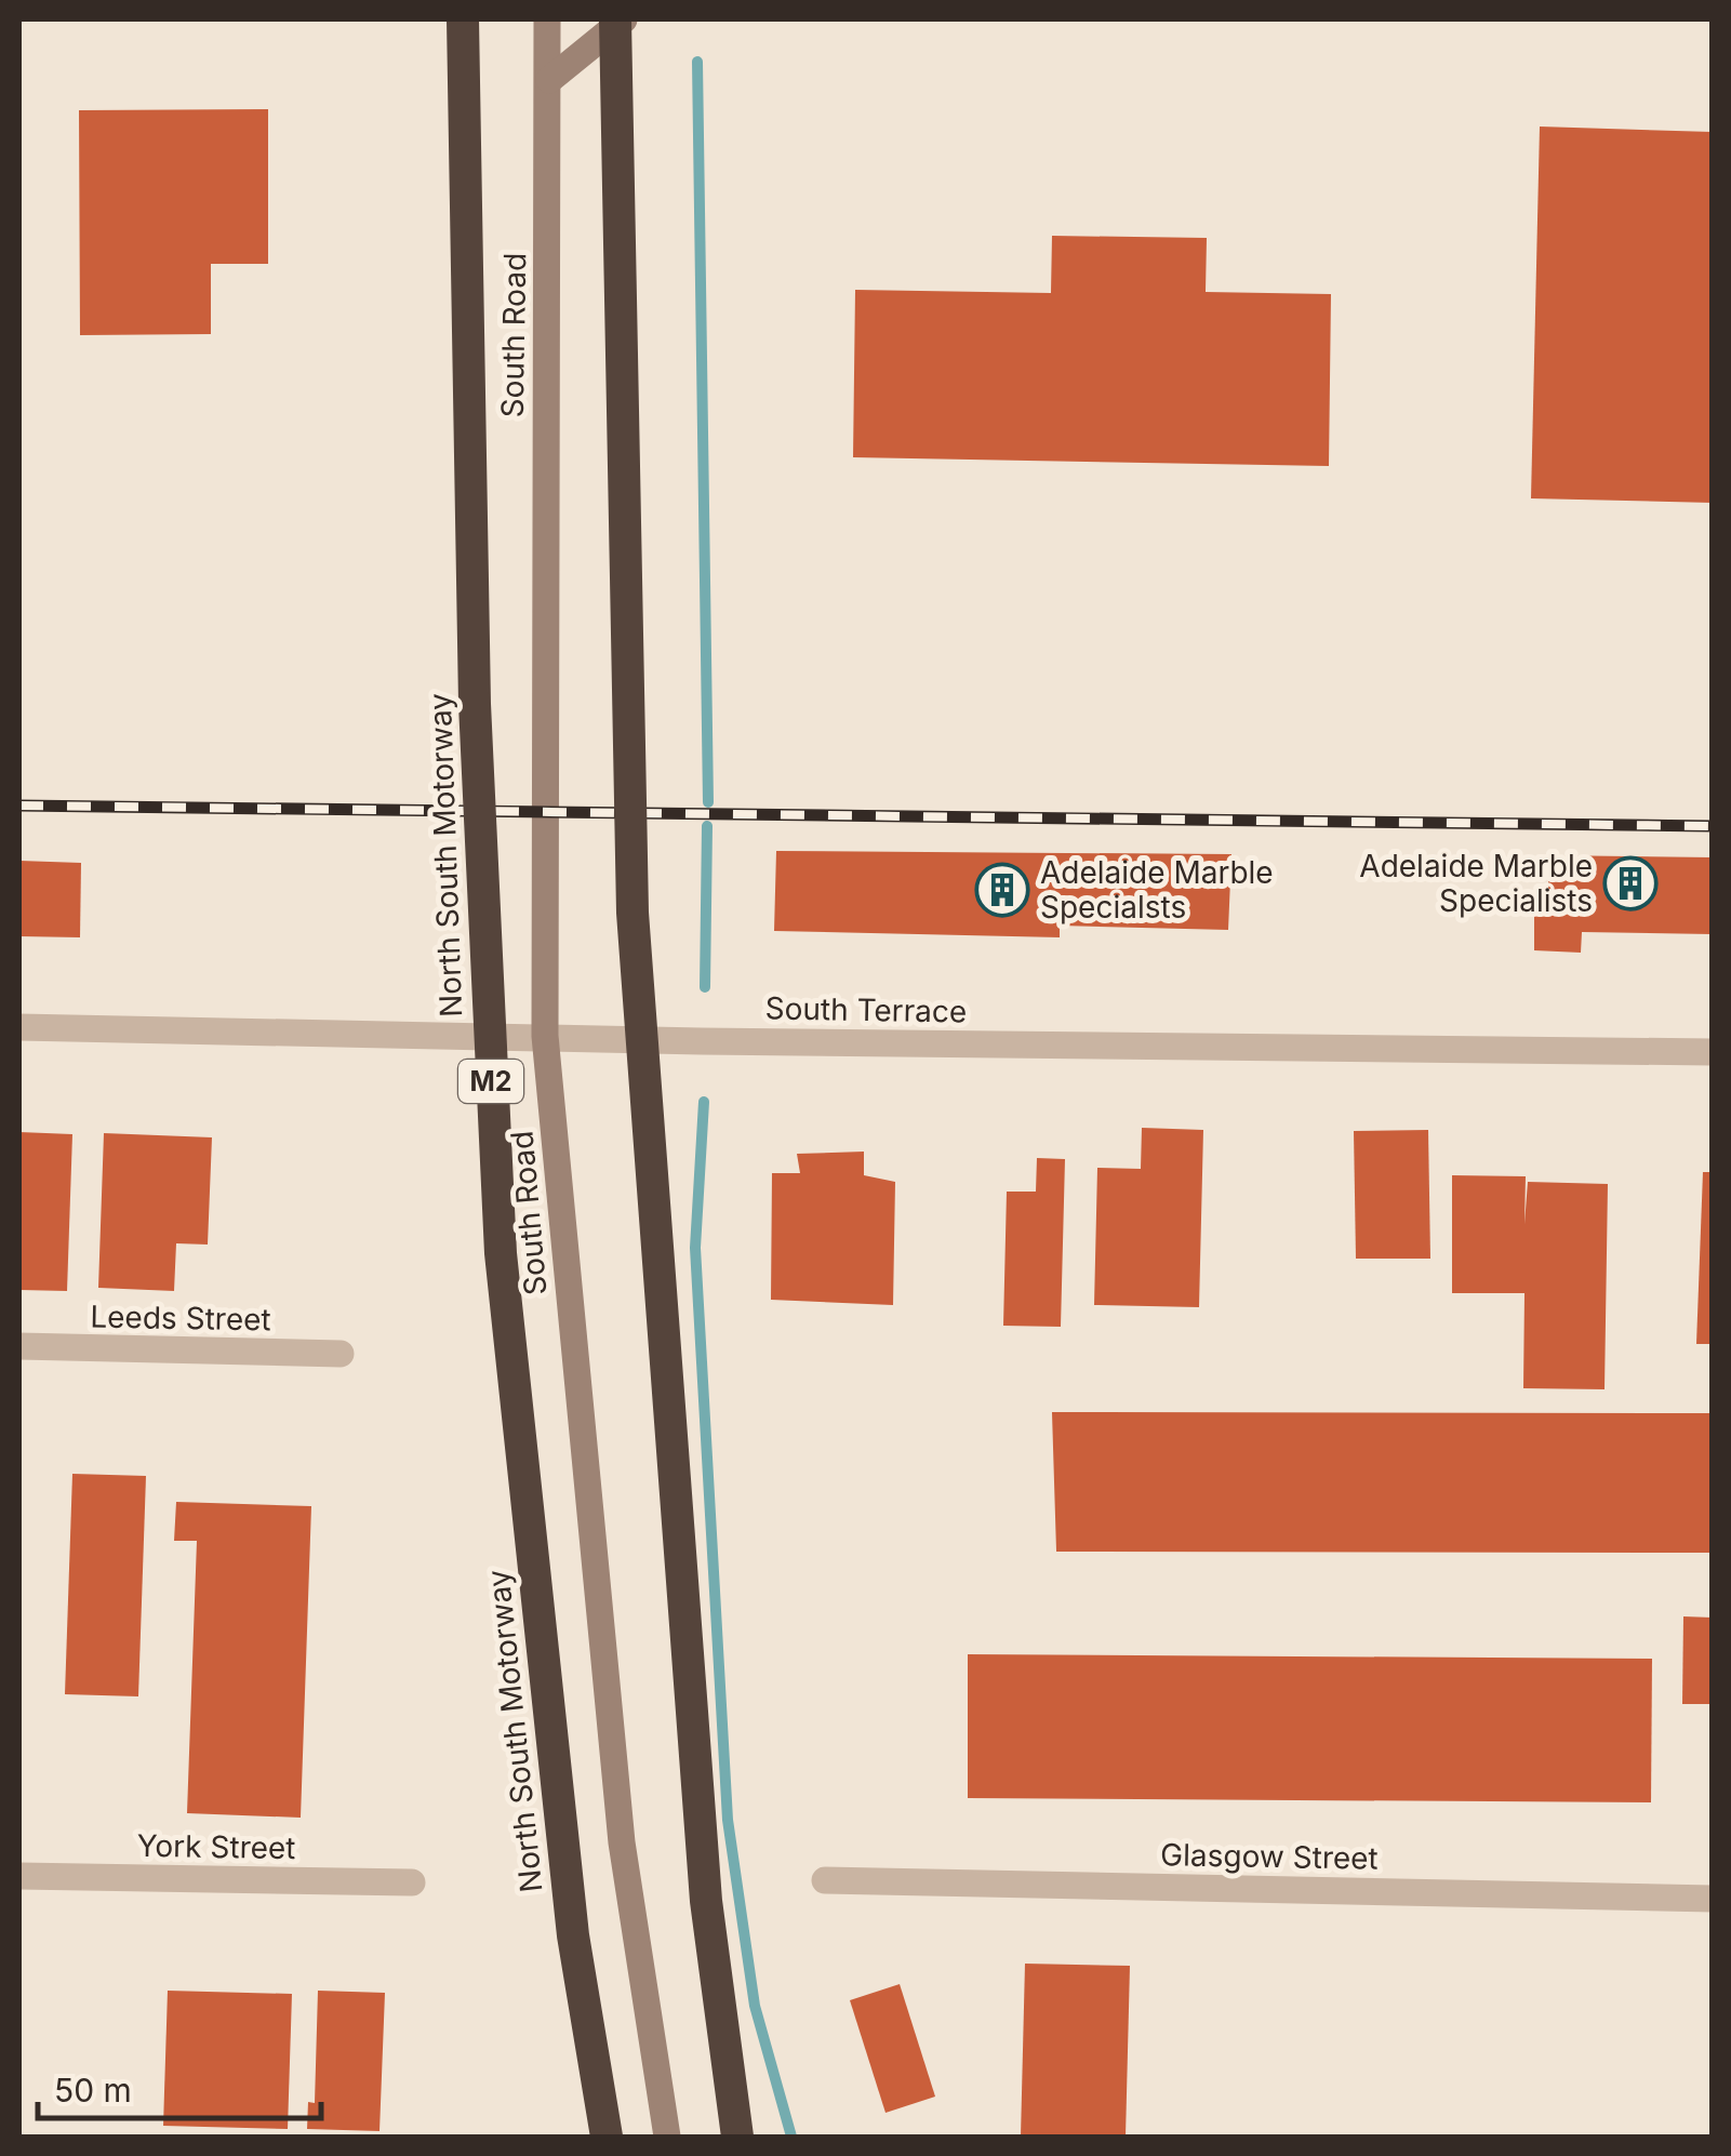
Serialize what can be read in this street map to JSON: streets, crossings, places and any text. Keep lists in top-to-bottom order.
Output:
{
  "streets": {
    "highway": ["North South Motorway", "M2"],
    "main road": ["South Road"],
    "street": [
      "South Terrace",
      "Leeds Street",
      "York Street",
      "Glasgow Street"
    ]
  },
  "crossings": [
    ["South Road", "South Terrace"]
  ],
  "places": {
    "building": ["Adelaide Marble Specialists", "Adelaide Marble Specialsts"]
  },
  "scale_bar": "50 m"
}
